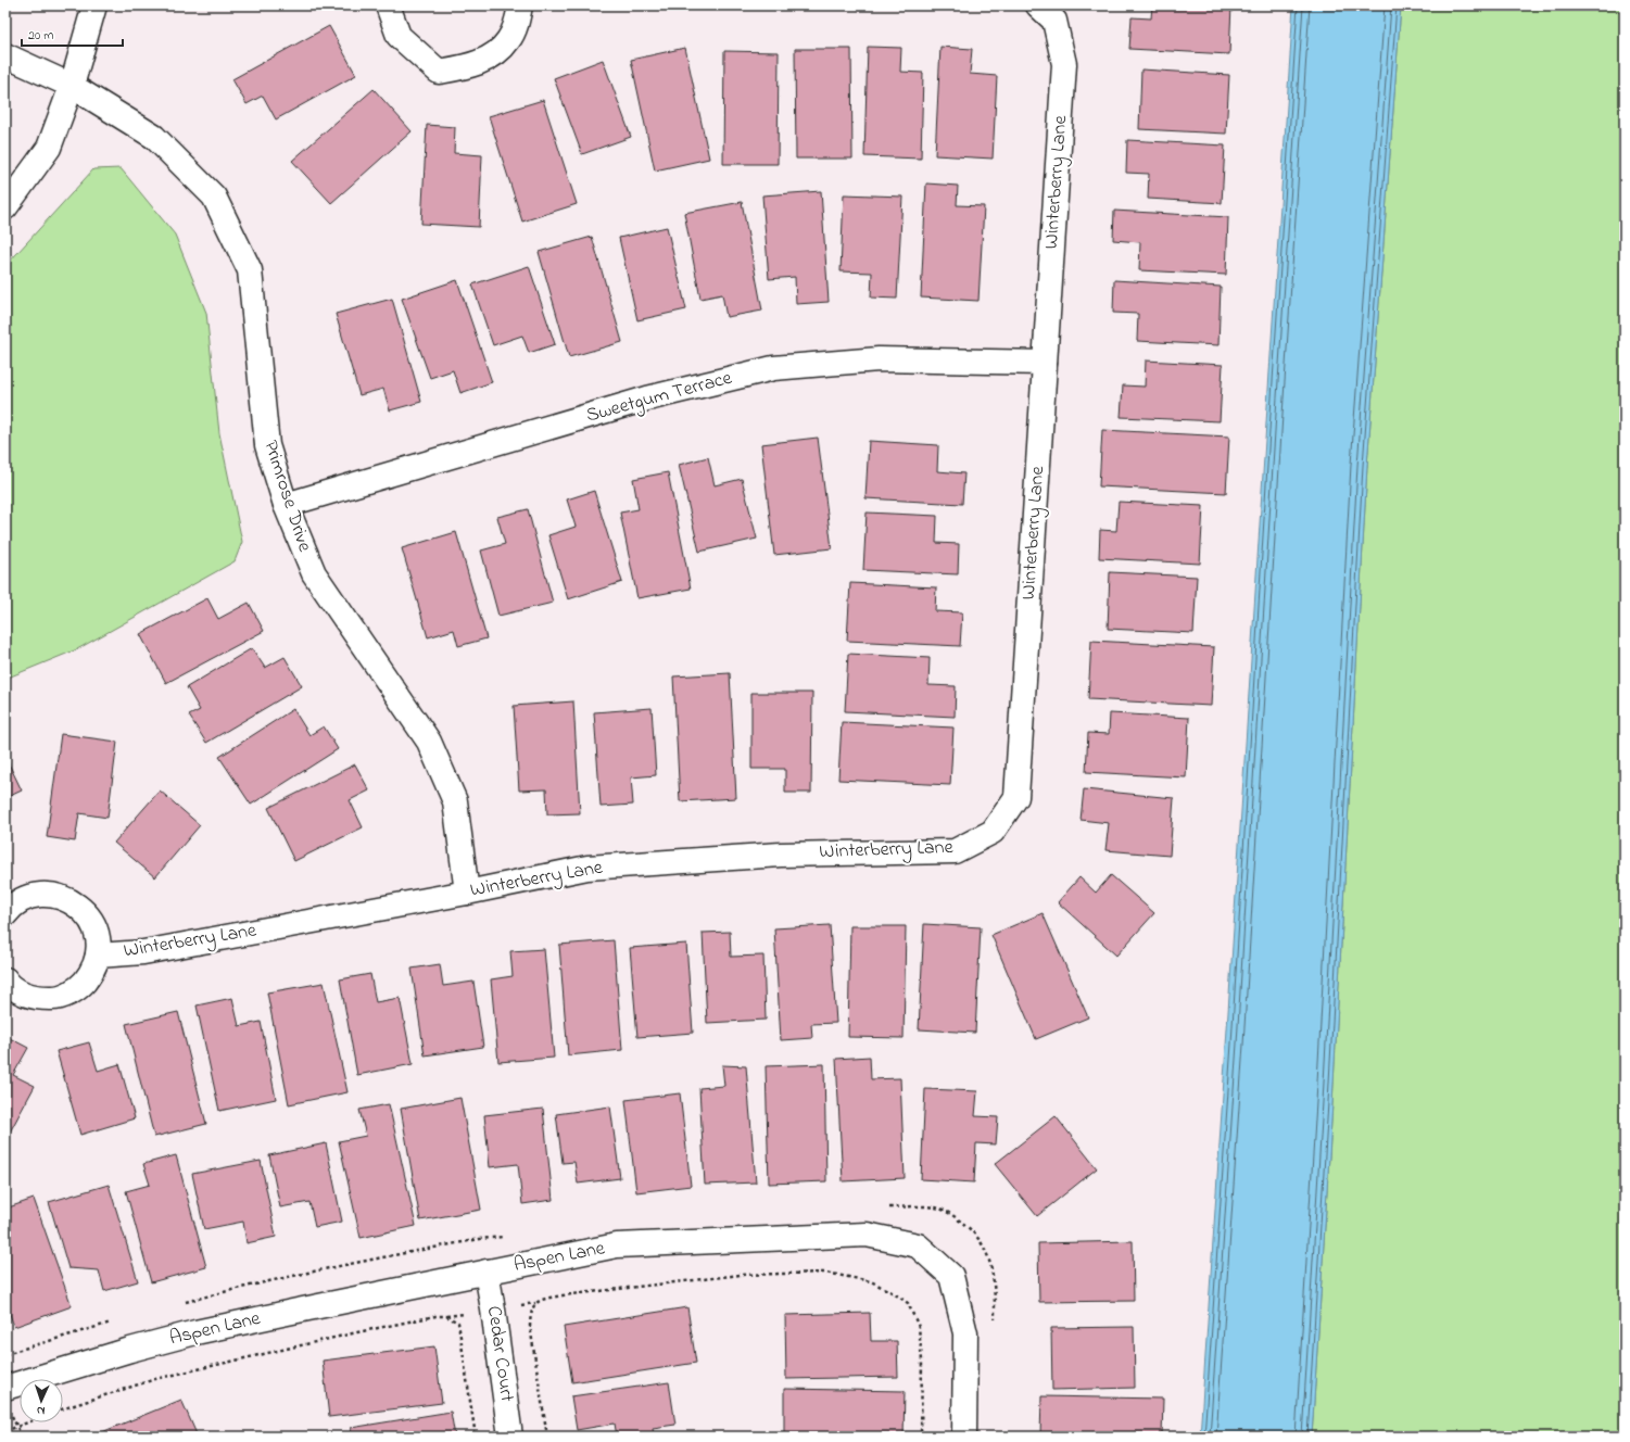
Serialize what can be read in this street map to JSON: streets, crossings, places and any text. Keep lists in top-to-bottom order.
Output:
{
  "streets": {
    "street": [
      "Winterberry Lane",
      "Sweetgum Terrace",
      "Primrose Drive",
      "Aspen Lane",
      "Cedar Court"
    ]
  },
  "crossings": [
    ["Winterberry Lane", "Sweetgum Terrace"],
    ["Winterberry Lane", "Primrose Drive"],
    ["Sweetgum Terrace", "Primrose Drive"],
    ["Aspen Lane", "Cedar Court"]
  ],
  "scale_bar": "20 m",
  "north": "bottom"
}
